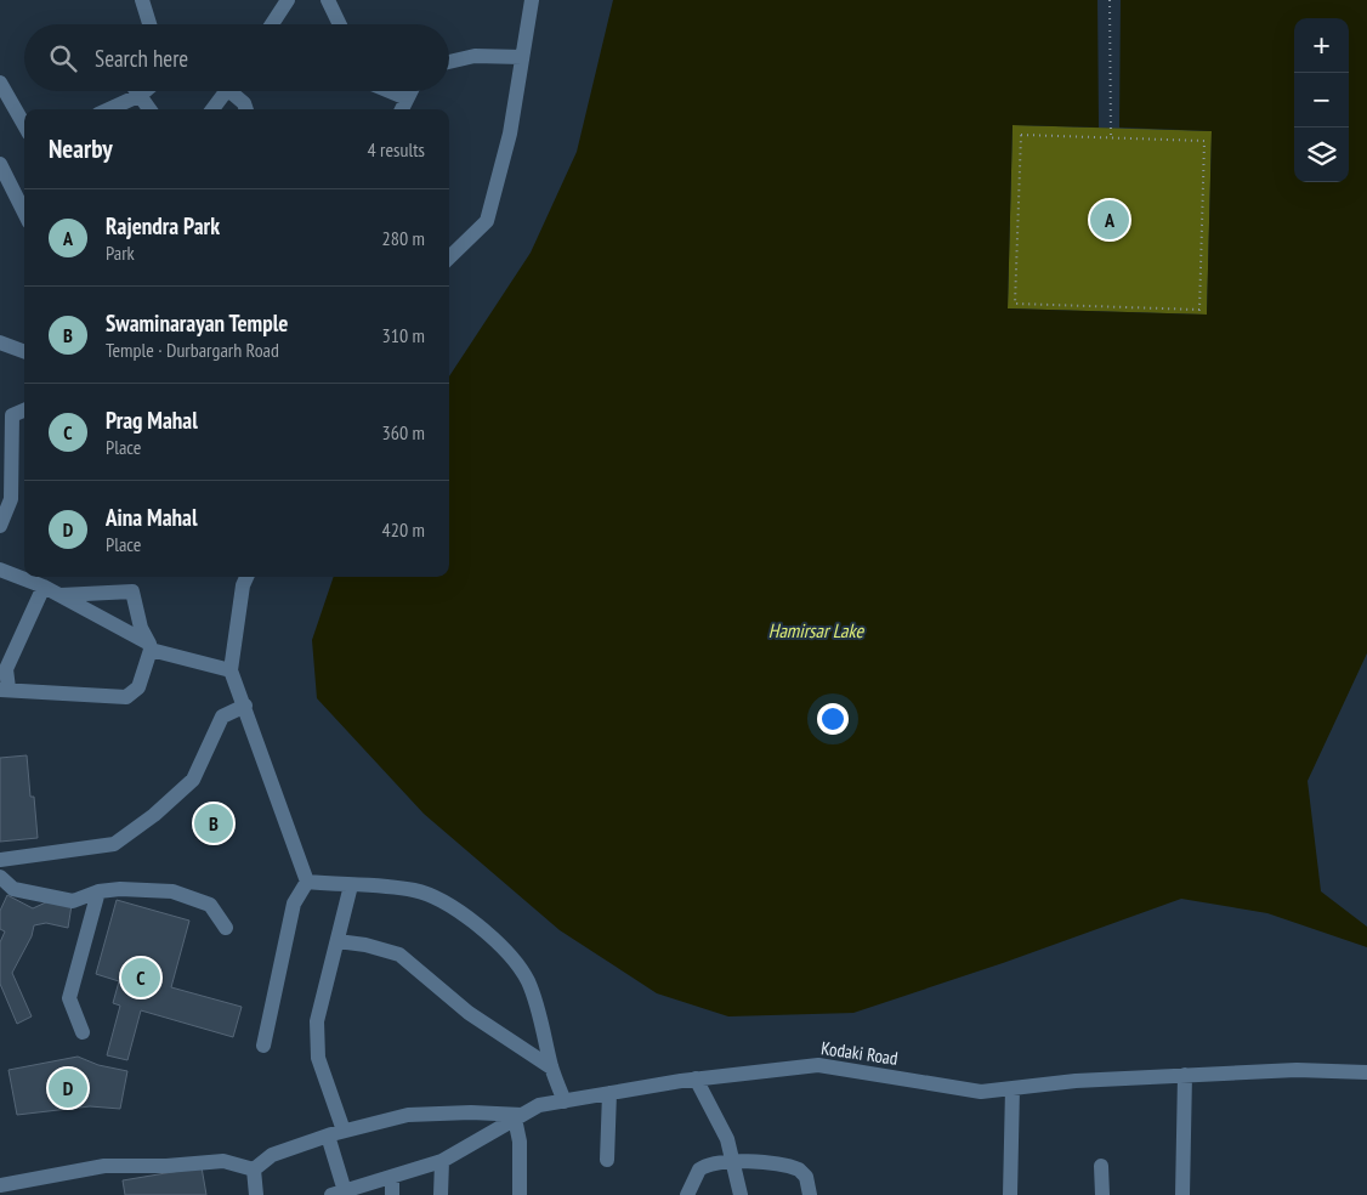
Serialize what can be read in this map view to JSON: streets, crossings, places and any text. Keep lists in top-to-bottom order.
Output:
{
  "streets": {
    "street": ["Kodaki Road"]
  },
  "water": ["Hamirsar Lake"],
  "page": {
    "map_buttons": ["+", "−"],
    "search": "Search here",
    "heading": ["Nearby", "4 results"],
    "list": [
      {
        "mark": "A",
        "name": "Rajendra Park",
        "note": "Park",
        "value": "280 m"
      },
      {
        "mark": "B",
        "name": "Swaminarayan Temple",
        "note": "Temple · Durbargarh Road",
        "value": "310 m"
      },
      {
        "mark": "C",
        "name": "Prag Mahal",
        "note": "Place",
        "value": "360 m"
      },
      {
        "mark": "D",
        "name": "Aina Mahal",
        "note": "Place",
        "value": "420 m"
      }
    ],
    "pins": [
      "A",
      "B",
      "C",
      "D"
    ]
  }
}
